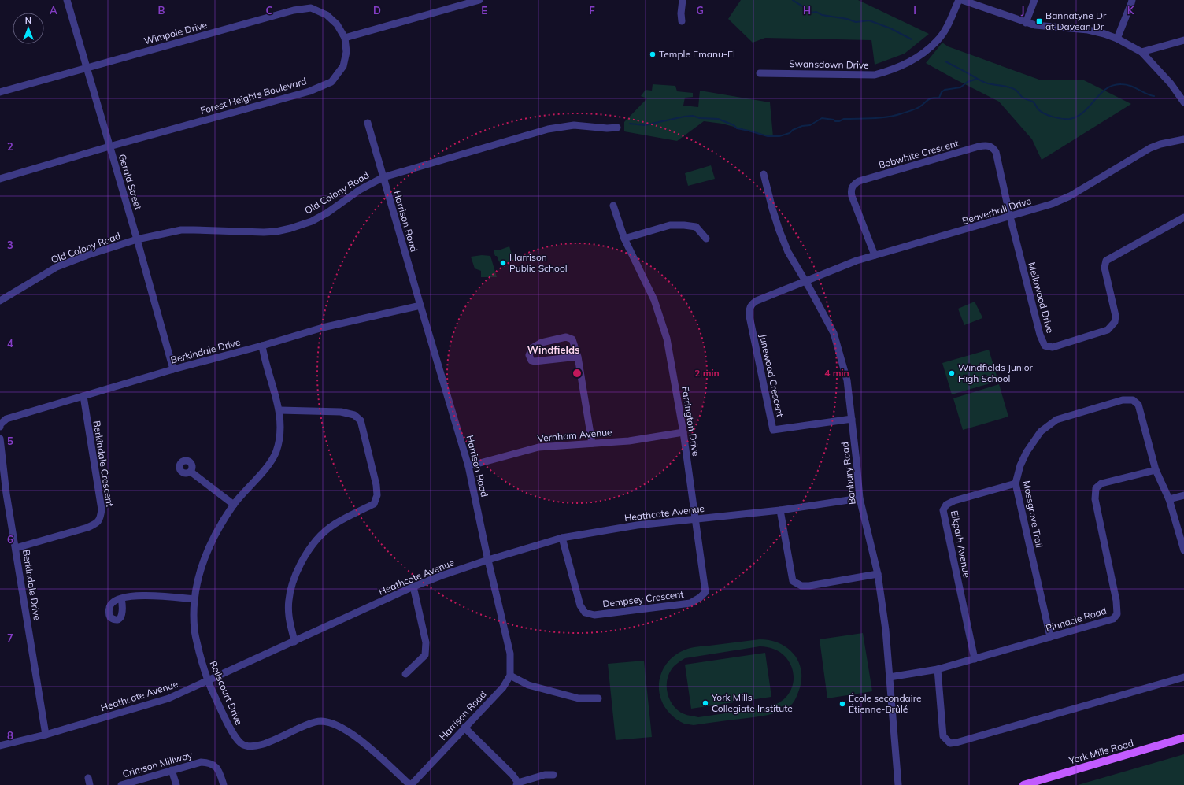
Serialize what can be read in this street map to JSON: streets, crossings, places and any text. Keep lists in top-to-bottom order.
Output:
{
  "streets": {
    "main road": ["York Mills Road"],
    "street": [
      "Wimpole Drive",
      "Swansdown Drive",
      "Forest Heights Boulevard",
      "Bobwhite Crescent",
      "Gerald Street",
      "Old Colony Road",
      "Beaverhall Drive",
      "Harrison Road",
      "Mellowood Drive",
      "Berkindale Drive",
      "Junewood Crescent",
      "Farrington Drive",
      "Vernham Avenue",
      "Berkindale Crescent",
      "Banbury Road",
      "Heathcote Avenue",
      "Mossgrove Trail",
      "Elkpath Avenue",
      "Dempsey Crescent",
      "Pinnacle Road",
      "Rollscourt Drive",
      "Crimson Millway"
    ]
  },
  "crossings": [
    ["Wimpole Drive", "Forest Heights Boulevard"],
    ["Wimpole Drive", "Gerald Street"],
    ["Forest Heights Boulevard", "Gerald Street"],
    ["Bobwhite Crescent", "Beaverhall Drive"],
    ["Bobwhite Crescent", "Mellowood Drive"],
    ["Gerald Street", "Old Colony Road"],
    ["Gerald Street", "Berkindale Drive"],
    ["Old Colony Road", "Harrison Road"],
    ["Beaverhall Drive", "Mellowood Drive"],
    ["Beaverhall Drive", "Junewood Crescent"],
    ["Beaverhall Drive", "Banbury Road"],
    ["Harrison Road", "Berkindale Drive"],
    ["Harrison Road", "Vernham Avenue"],
    ["Harrison Road", "Heathcote Avenue"],
    ["Harrison Road", "Rollscourt Drive"],
    ["Berkindale Drive", "Berkindale Crescent"],
    ["Berkindale Drive", "Heathcote Avenue"],
    ["Berkindale Drive", "Rollscourt Drive"],
    ["Junewood Crescent", "Banbury Road"],
    ["Farrington Drive", "Vernham Avenue"],
    ["Farrington Drive", "Heathcote Avenue"],
    ["Farrington Drive", "Dempsey Crescent"],
    ["Banbury Road", "Heathcote Avenue"],
    ["Banbury Road", "Pinnacle Road"],
    ["Heathcote Avenue", "Dempsey Crescent"],
    ["Heathcote Avenue", "Rollscourt Drive"],
    ["Mossgrove Trail", "Elkpath Avenue"],
    ["Mossgrove Trail", "Pinnacle Road"],
    ["Elkpath Avenue", "Pinnacle Road"]
  ],
  "districts": ["Windfields"],
  "places": {
    "transit": ["Bannatyne Dr at Davean Dr"],
    "other": [
      "Temple Emanu-El",
      "Harrison Public School",
      "Windfields Junior High School",
      "York Mills Collegiate Institute",
      "École secondaire Étienne-Brûlé"
    ]
  },
  "north": "top",
  "grid": {
    "columns": [
      "A",
      "B",
      "C",
      "D",
      "E",
      "F",
      "G",
      "H",
      "I",
      "J",
      "K"
    ],
    "rows": [
      "2",
      "3",
      "4",
      "5",
      "6",
      "7",
      "8"
    ]
  },
  "rings": ["2 min", "4 min"]
}
